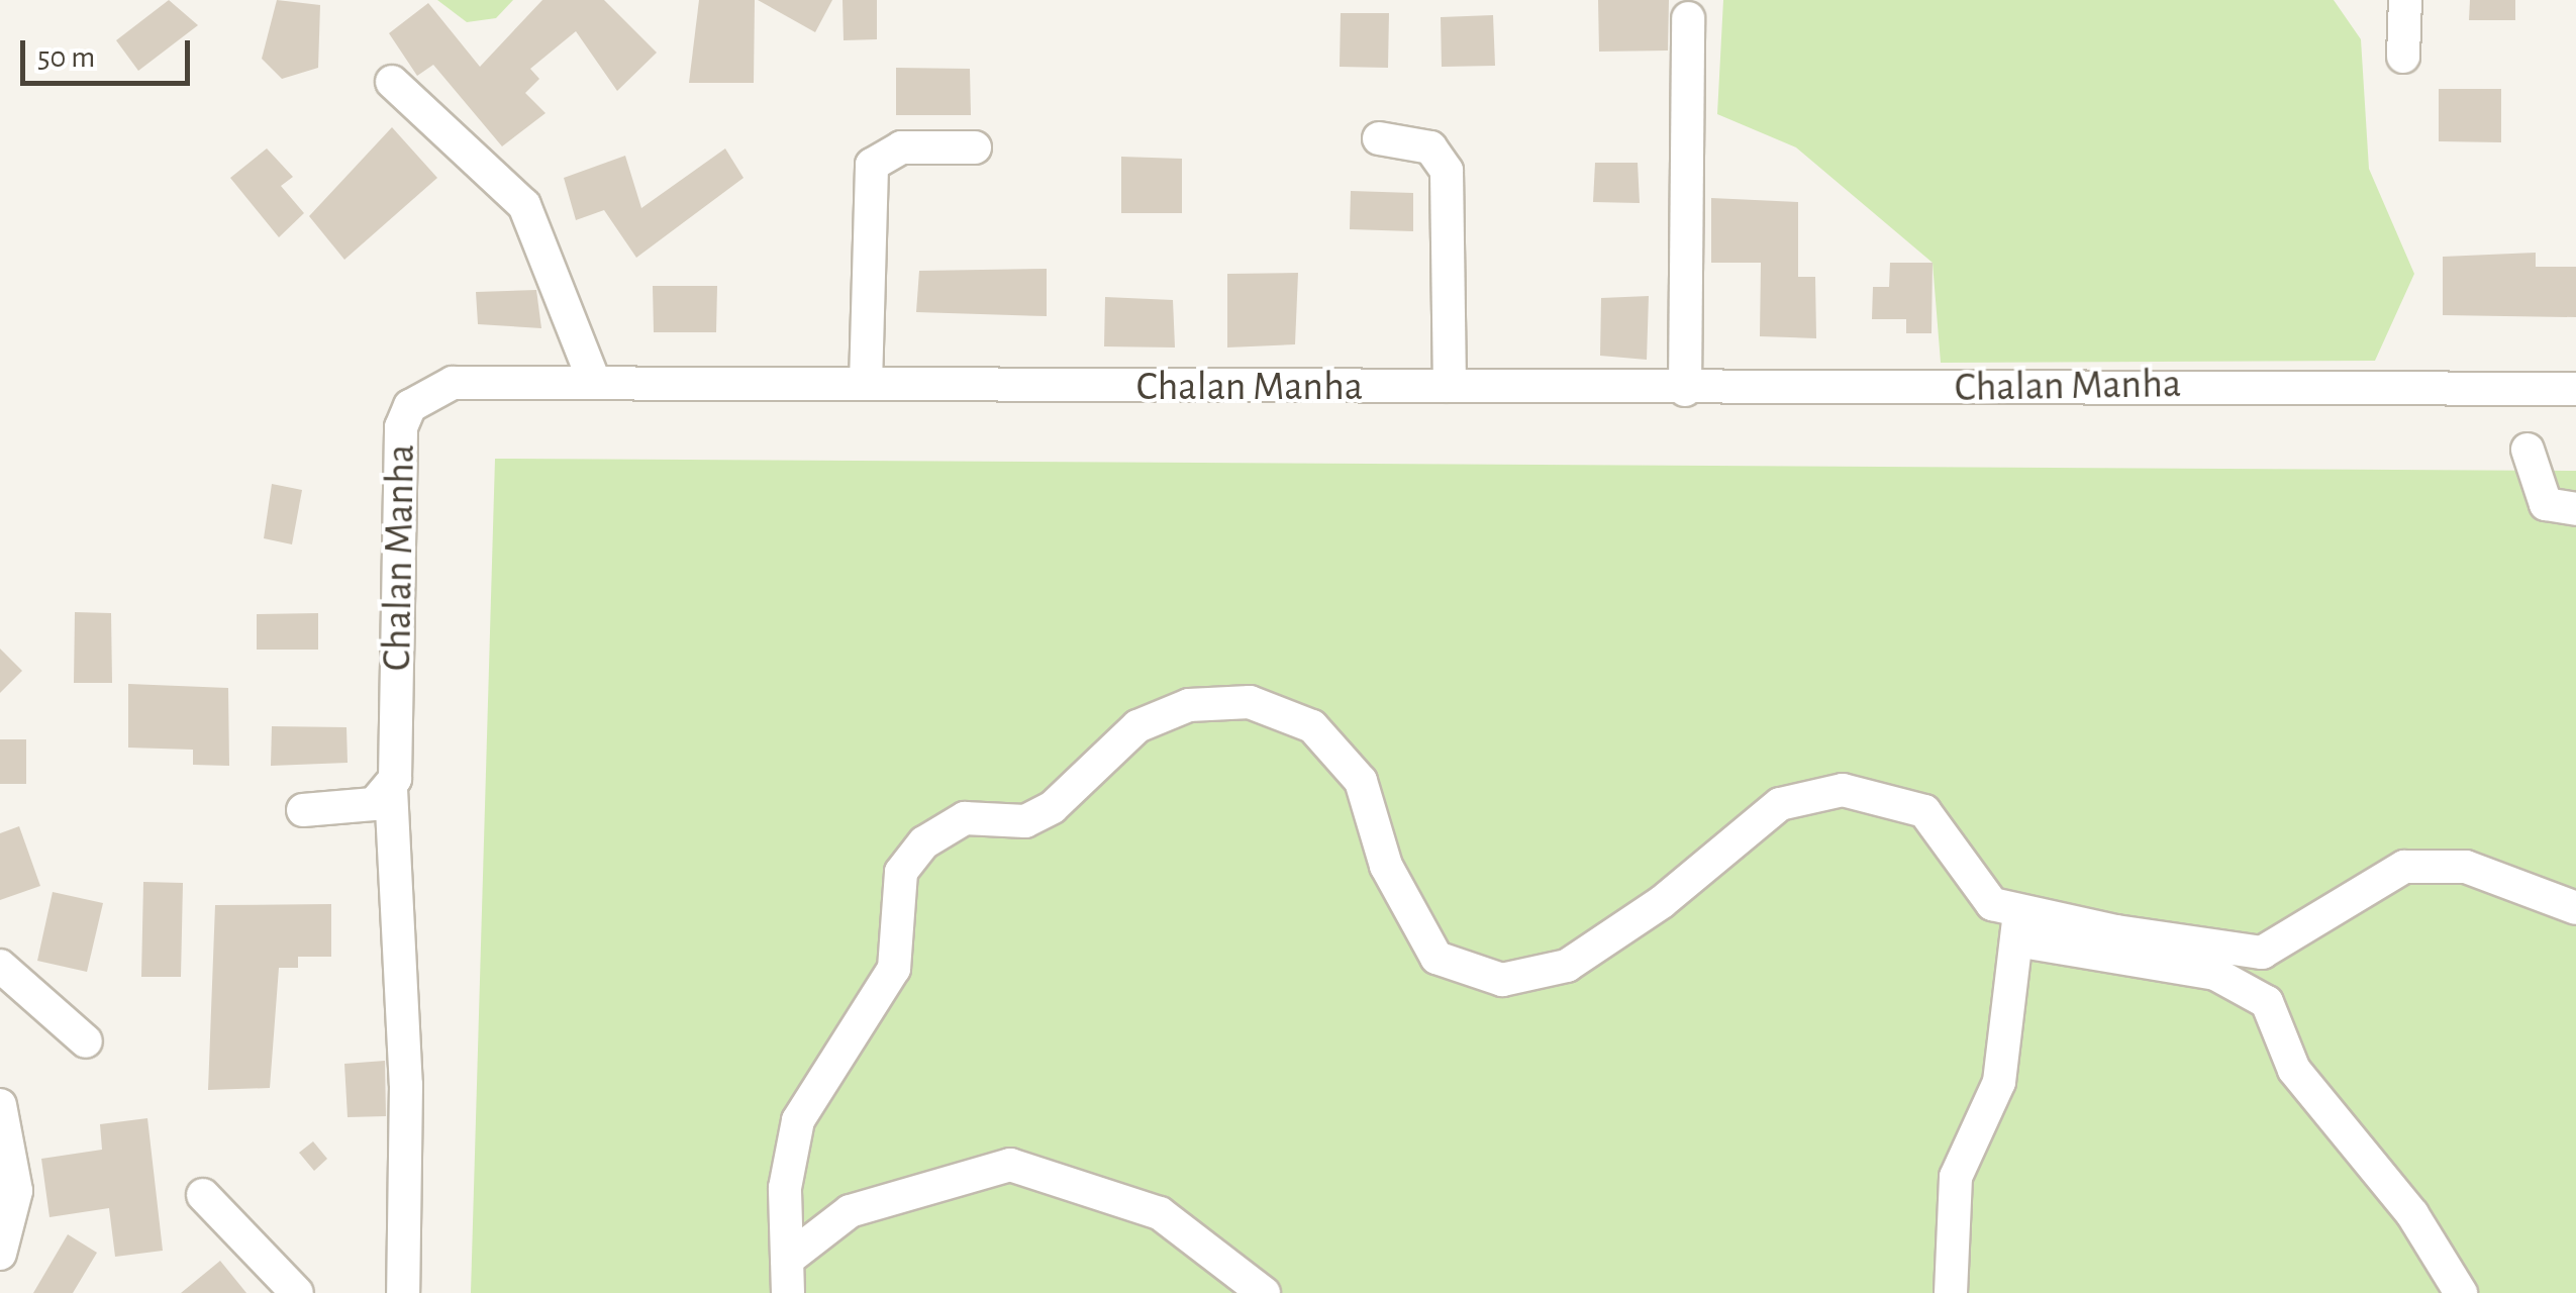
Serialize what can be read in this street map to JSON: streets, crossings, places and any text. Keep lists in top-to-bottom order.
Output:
{
  "streets": {
    "street": ["Chalan Manha"]
  },
  "scale_bar": "50 m"
}
